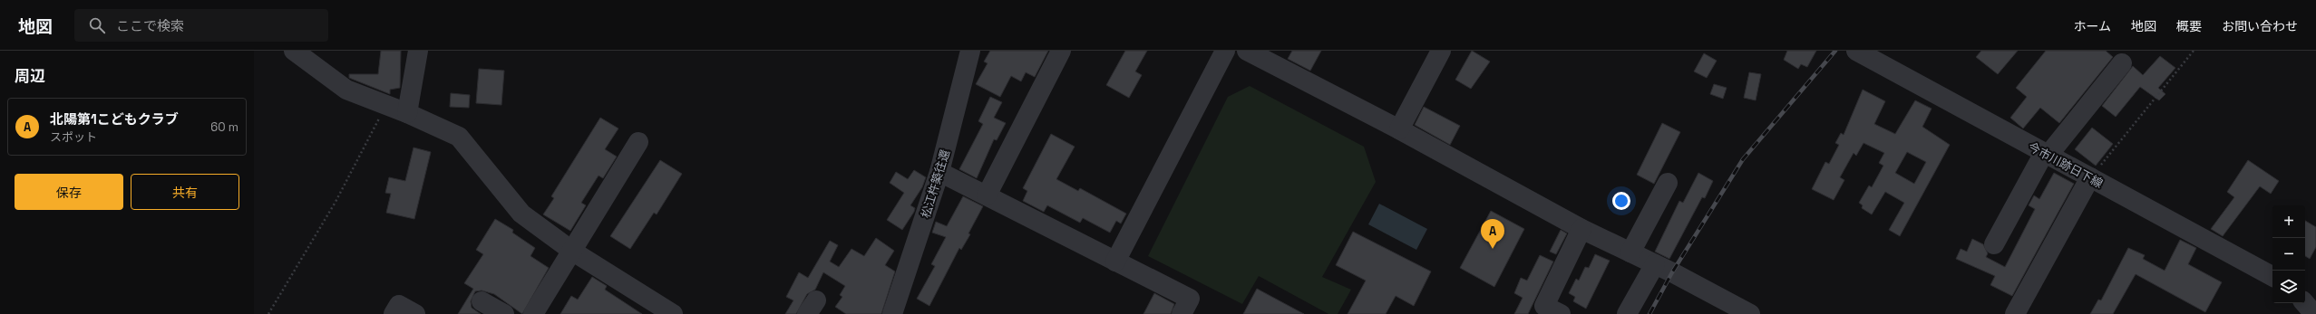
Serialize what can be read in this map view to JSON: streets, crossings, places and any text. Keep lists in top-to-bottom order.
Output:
{
  "streets": {
    "street": ["今市川跡日下線", "松江杵築往還"]
  },
  "page": {
    "header": "地図",
    "search": "ここで検索",
    "nav": [
      "ホーム",
      "地図",
      "概要",
      "お問い合わせ"
    ],
    "heading": "周辺",
    "list": [
      {
        "mark": "A",
        "name": "北陽第1こどもクラブ",
        "note": "スポット",
        "value": "60 m"
      }
    ],
    "buttons": ["保存", "共有"],
    "map_buttons": ["+", "−"],
    "pins": "A"
  }
}
